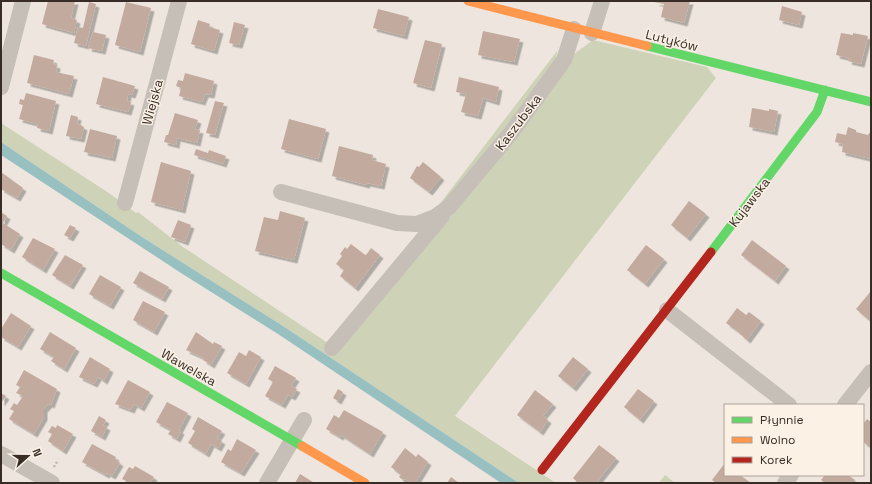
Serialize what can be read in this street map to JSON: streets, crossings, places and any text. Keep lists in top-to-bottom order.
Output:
{
  "streets": {
    "street": [
      "Lutyków",
      "Wiejska",
      "Kaszubska",
      "Kujawska",
      "Wawelska"
    ]
  },
  "crossings": [
    ["Lutyków", "Kaszubska"],
    ["Lutyków", "Kujawska"]
  ],
  "legend": ["Płynnie", "Wolno", "Korek"],
  "north": "right"
}
